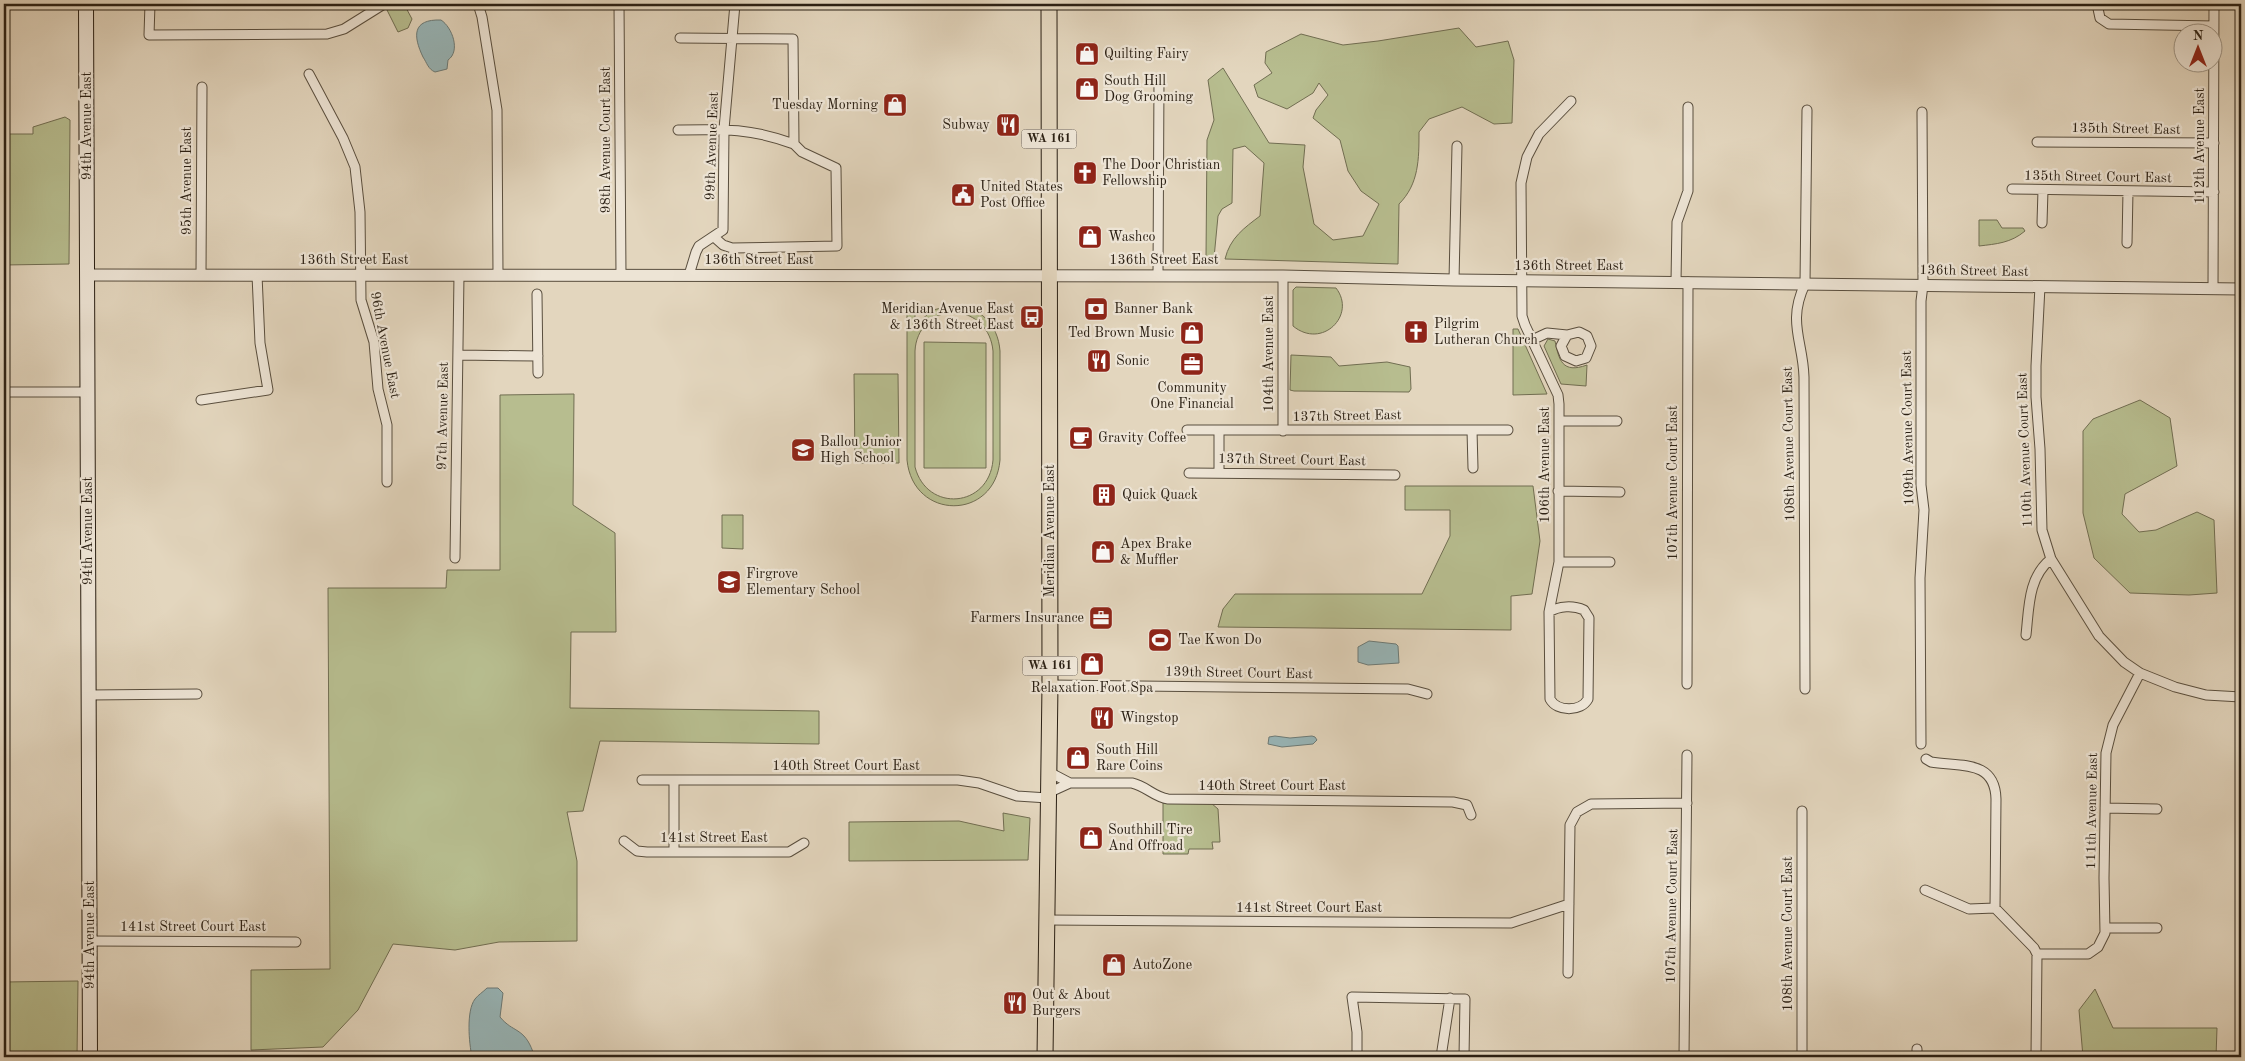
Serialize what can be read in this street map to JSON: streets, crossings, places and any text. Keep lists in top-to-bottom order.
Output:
{
  "streets": {
    "main road": ["94th Avenue East", "WA 161", "Meridian Avenue East"],
    "street": [
      "135th Street East",
      "98th Avenue Court East",
      "99th Avenue East",
      "112th Avenue East",
      "135th Street Court East",
      "95th Avenue East",
      "136th Street East",
      "96th Avenue East",
      "104th Avenue East",
      "97th Avenue East",
      "137th Street East",
      "109th Avenue Court East",
      "108th Avenue Court East",
      "110th Avenue Court East",
      "137th Street Court East",
      "106th Avenue East",
      "107th Avenue Court East",
      "139th Street Court East",
      "140th Street Court East",
      "111th Avenue East",
      "141st Street East",
      "141st Street Court East"
    ]
  },
  "crossings": [
    ["94th Avenue East", "136th Street East"],
    ["94th Avenue East", "141st Street Court East"],
    ["135th Street East", "112th Avenue East"],
    ["98th Avenue Court East", "136th Street East"],
    ["99th Avenue East", "136th Street East"],
    ["112th Avenue East", "135th Street Court East"],
    ["112th Avenue East", "136th Street East"],
    ["95th Avenue East", "136th Street East"],
    ["136th Street East", "96th Avenue East"],
    ["136th Street East", "104th Avenue East"],
    ["136th Street East", "97th Avenue East"],
    ["136th Street East", "109th Avenue Court East"],
    ["136th Street East", "108th Avenue Court East"],
    ["136th Street East", "110th Avenue Court East"],
    ["136th Street East", "106th Avenue East"],
    ["136th Street East", "107th Avenue Court East"],
    ["136th Street East", "Meridian Avenue East"],
    ["104th Avenue East", "137th Street East"],
    ["Meridian Avenue East", "139th Street Court East"],
    ["Meridian Avenue East", "140th Street Court East"],
    ["Meridian Avenue East", "141st Street Court East"]
  ],
  "places": {
    "shop": [
      "Quilting Fairy",
      "South Hill Dog Grooming",
      "Tuesday Morning",
      "Washco",
      "Ted Brown Music",
      "Apex Brake & Muffler",
      "Relaxation Foot Spa",
      "South Hill Rare Coins",
      "Southhill Tire And Offroad",
      "AutoZone"
    ],
    "restaurant": [
      "Subway",
      "Sonic",
      "Wingstop",
      "Out & About Burgers"
    ],
    "church": ["The Door Christian Fellowship", "Pilgrim Lutheran Church"],
    "public building": ["United States Post Office"],
    "bank": ["Banner Bank"],
    "bus stop": ["Meridian Avenue East & 136th Street East"],
    "office": ["Community One Financial", "Farmers Insurance"],
    "cafe": ["Gravity Coffee"],
    "school or university": ["Ballou Junior High School", "Firgrove Elementary School"],
    "building": ["Quick Quack"],
    "sports": ["Tae Kwon Do"]
  },
  "north": "top"
}
